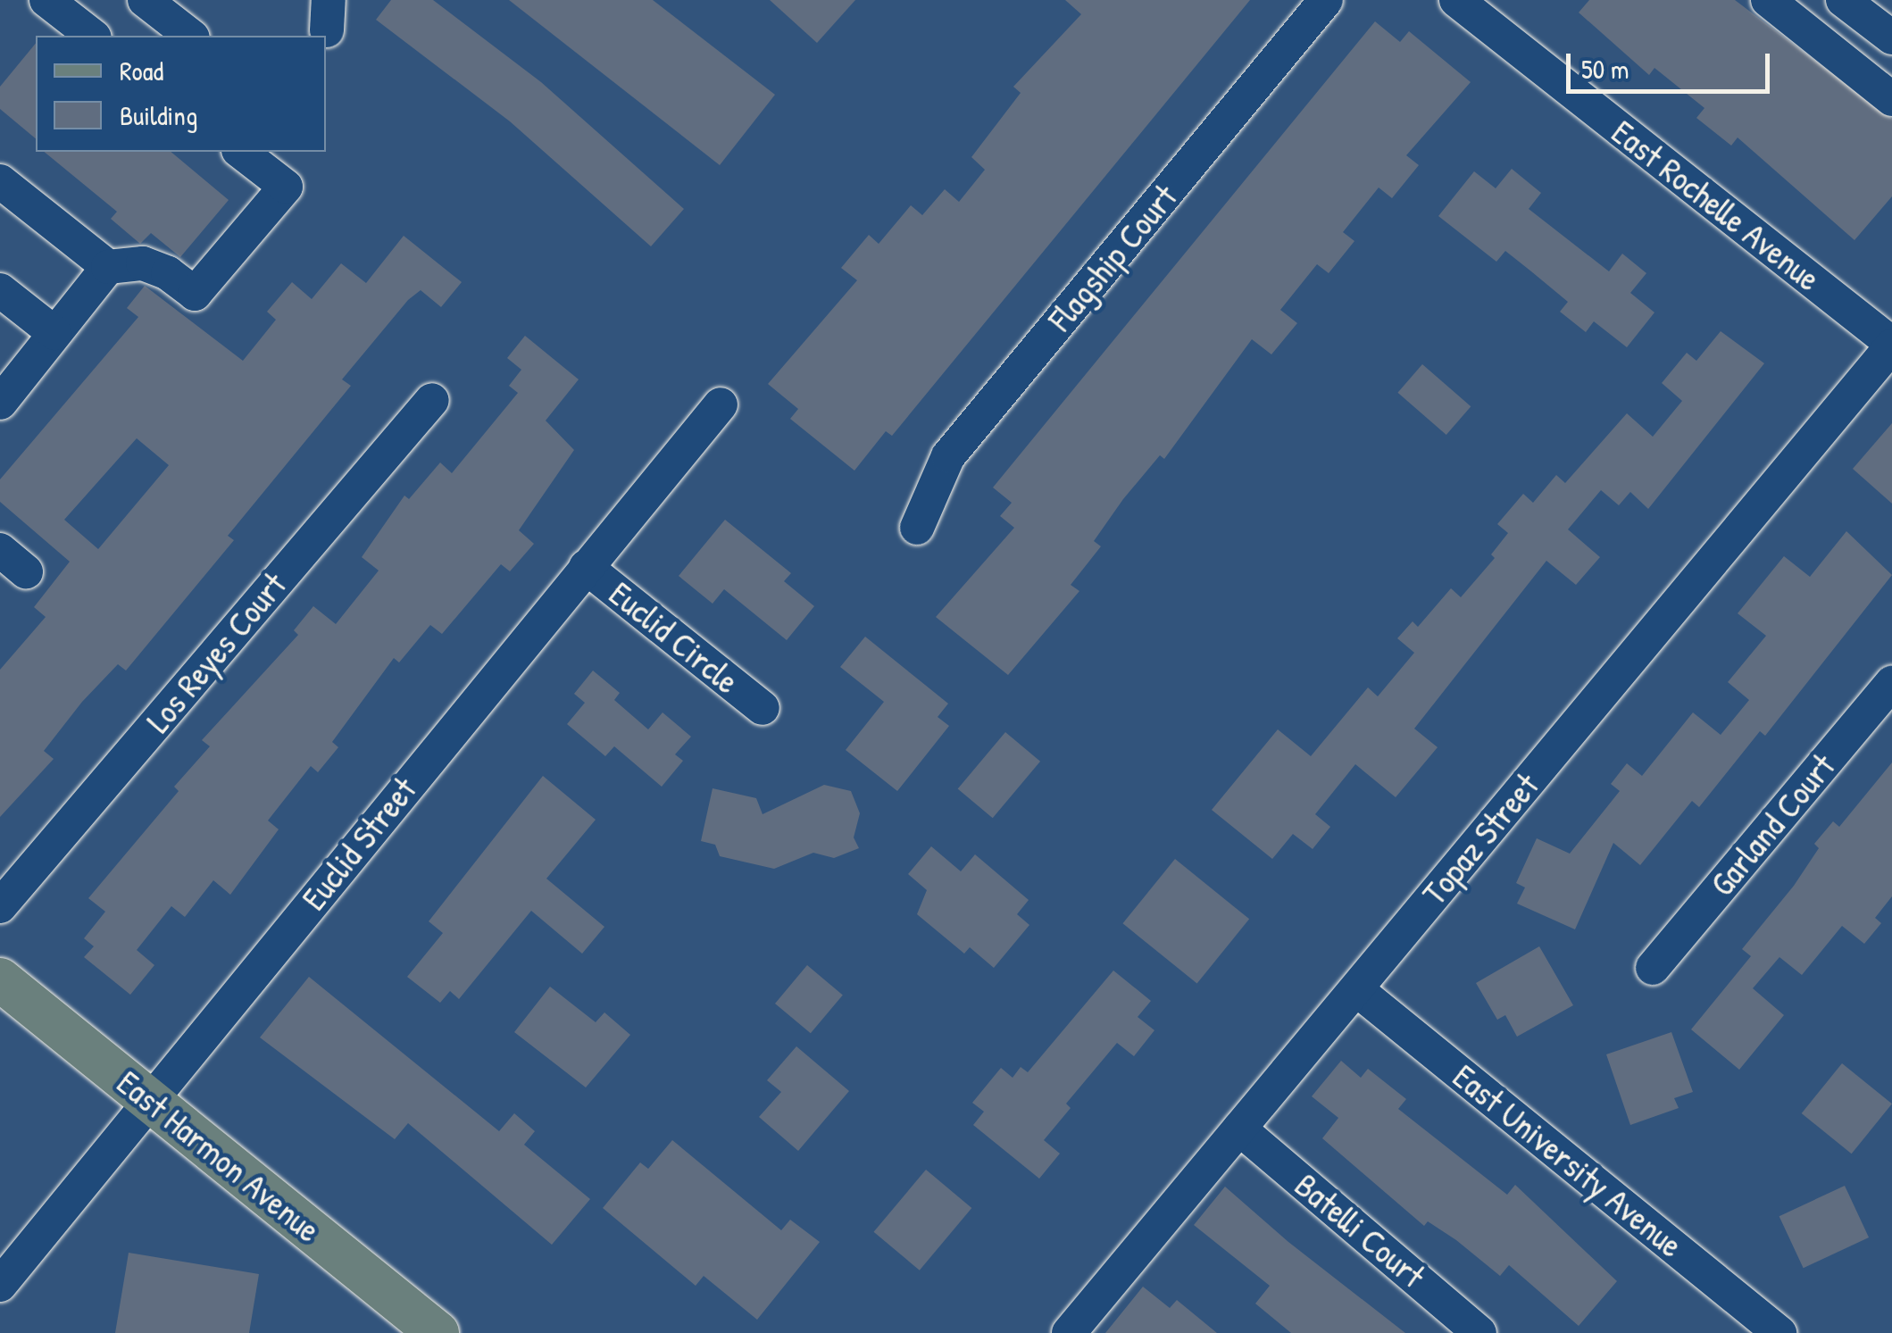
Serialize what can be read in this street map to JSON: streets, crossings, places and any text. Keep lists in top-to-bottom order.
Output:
{
  "streets": {
    "main road": ["East Harmon Avenue"],
    "street": [
      "East Rochelle Avenue",
      "Flagship Court",
      "Euclid Circle",
      "Los Reyes Court",
      "Garland Court",
      "Topaz Street",
      "Euclid Street",
      "East University Avenue",
      "Batelli Court"
    ]
  },
  "crossings": [
    ["East Rochelle Avenue", "Topaz Street"],
    ["Euclid Circle", "Euclid Street"],
    ["Topaz Street", "East University Avenue"],
    ["Topaz Street", "Batelli Court"],
    ["Euclid Street", "East Harmon Avenue"]
  ],
  "legend": ["Road", "Building"],
  "scale_bar": "50 m"
}
